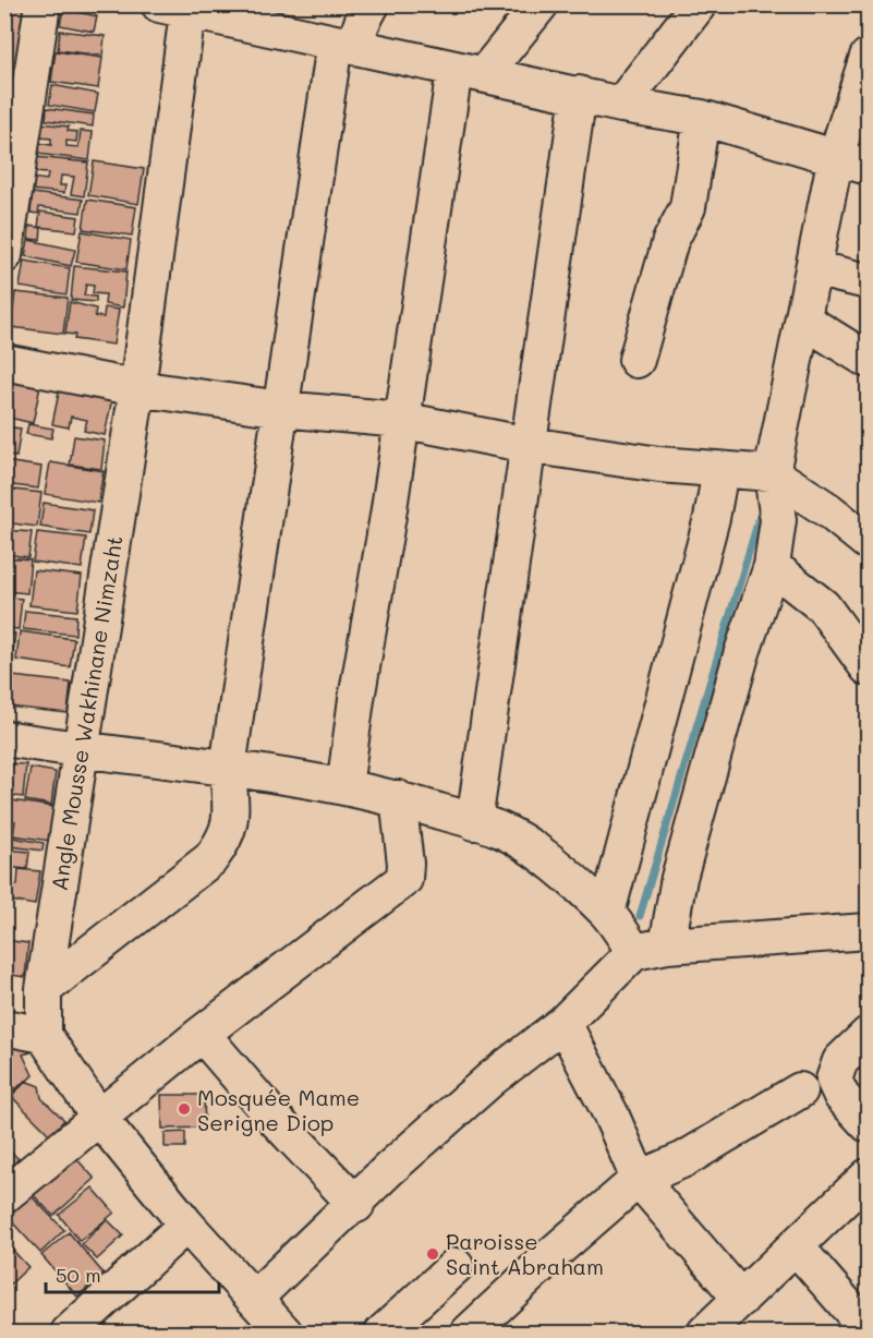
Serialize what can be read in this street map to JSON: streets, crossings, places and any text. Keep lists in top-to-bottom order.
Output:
{
  "streets": {
    "street": ["Angle Mousse Wakhinane Nimzaht"]
  },
  "places": ["Mosquée Mame Serigne Diop", "Paroisse Saint Abraham"],
  "scale_bar": "50 m"
}
